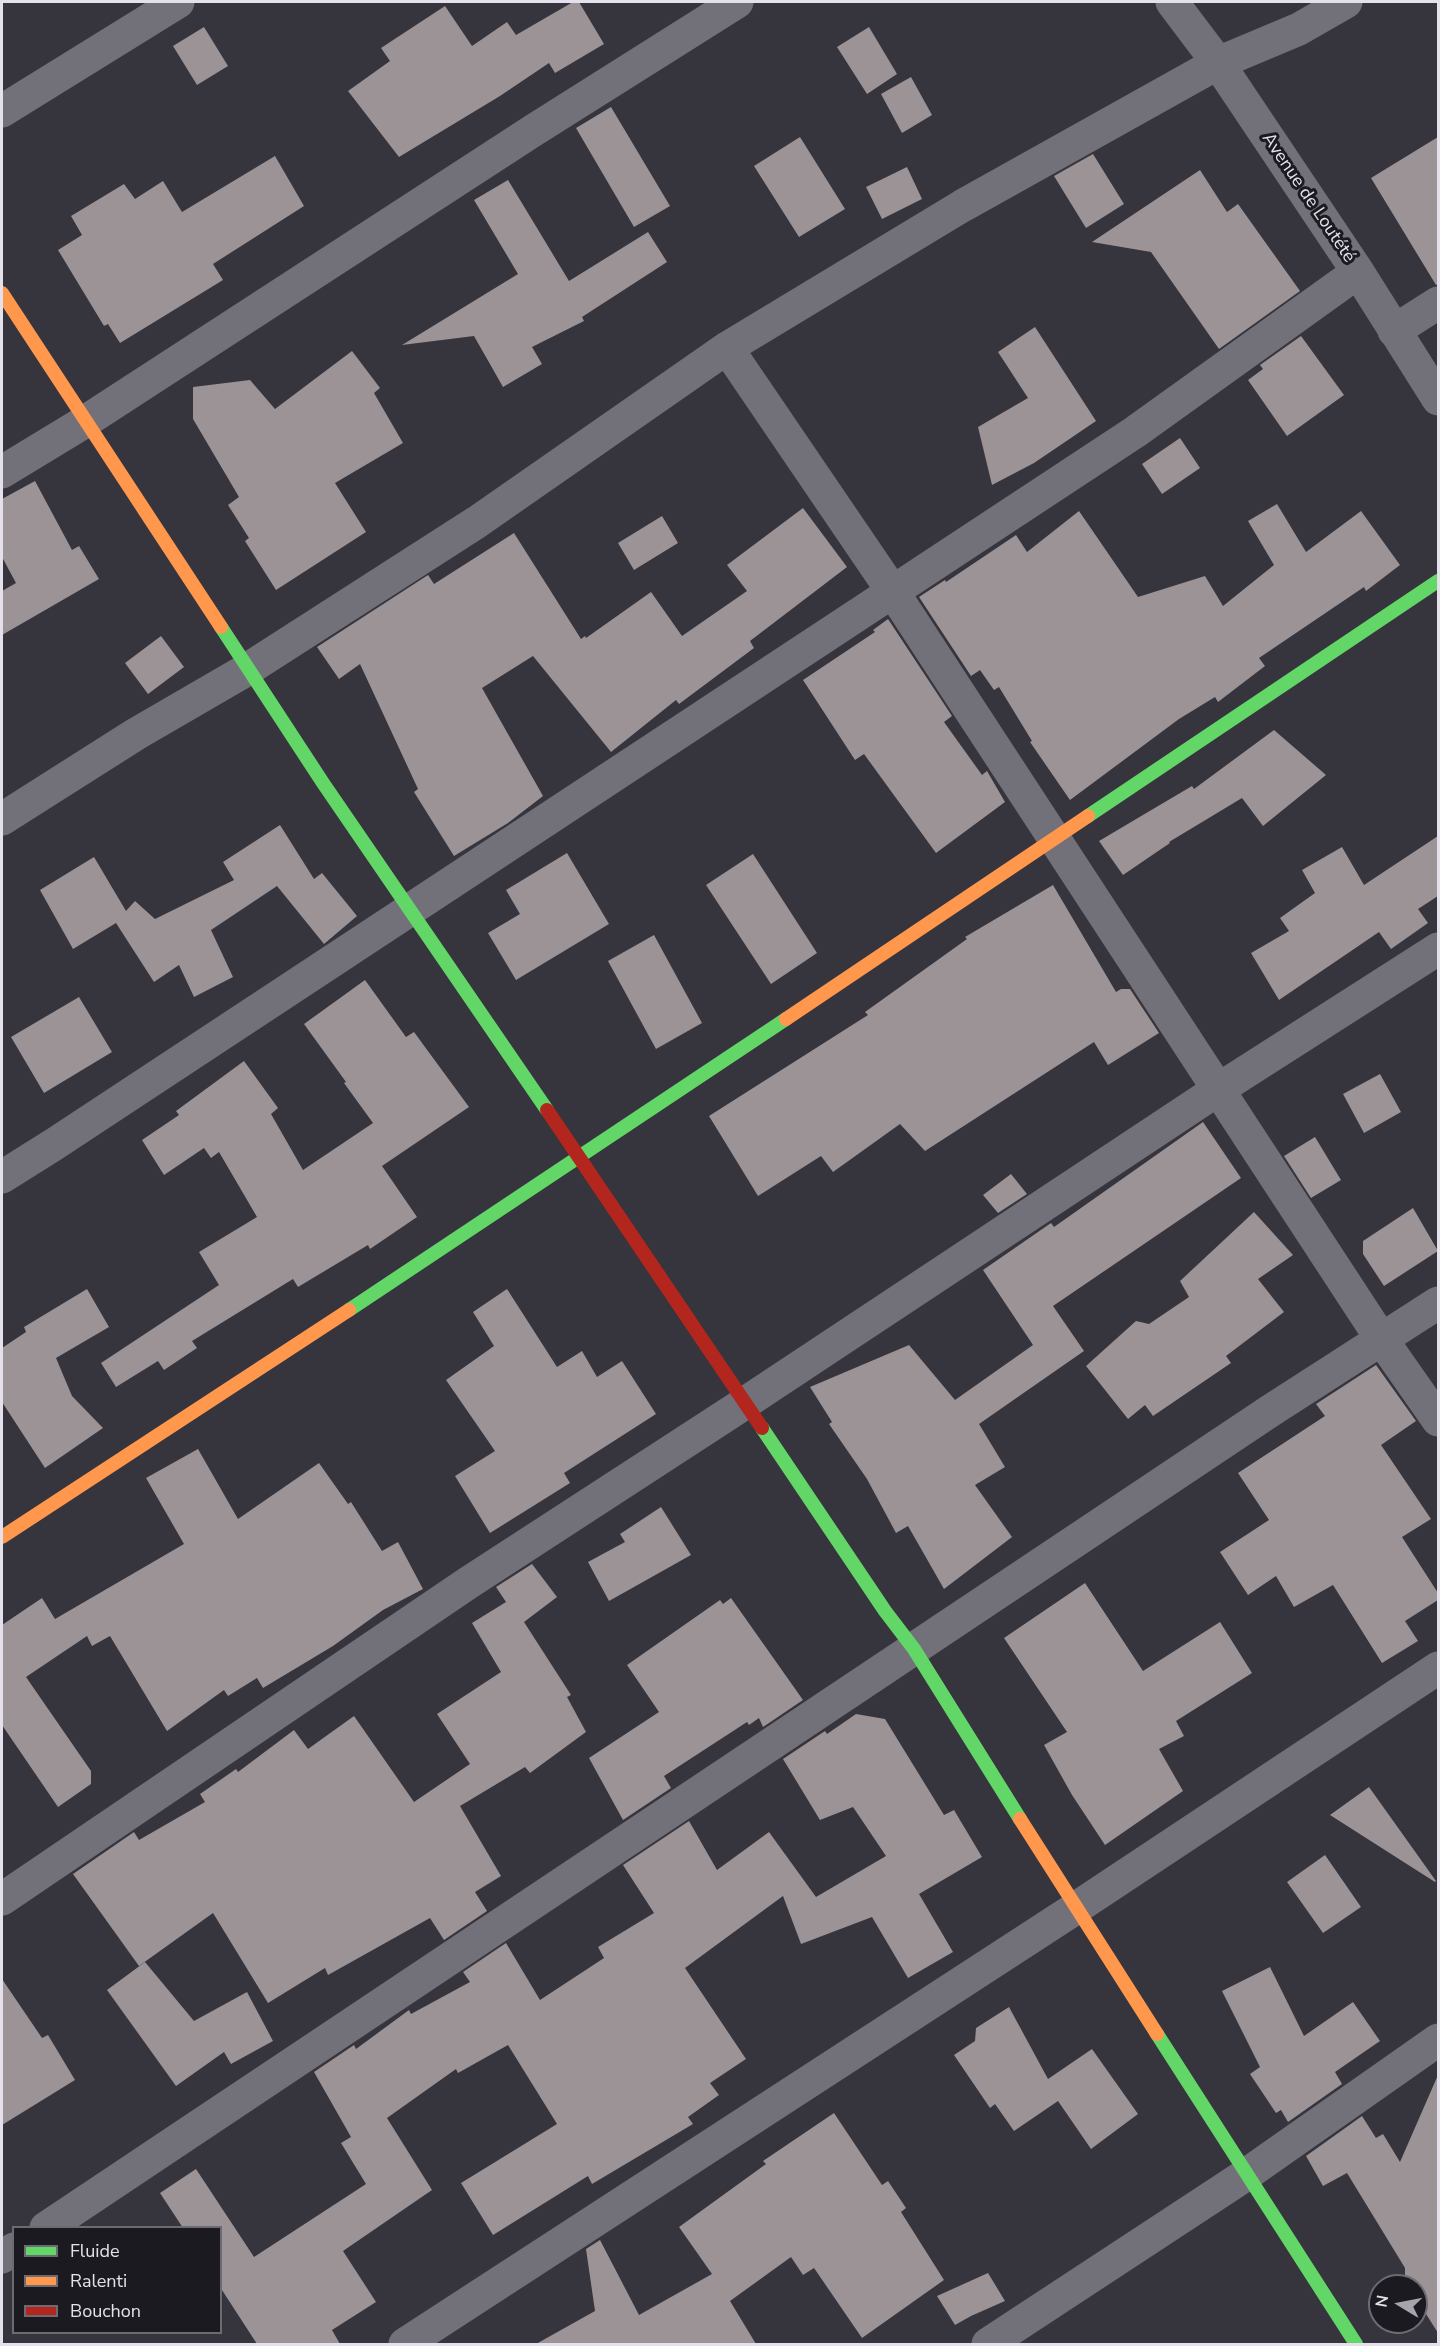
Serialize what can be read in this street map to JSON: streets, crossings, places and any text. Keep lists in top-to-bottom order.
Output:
{
  "streets": {
    "street": ["Avenue de Loutété"]
  },
  "legend": ["Fluide", "Ralenti", "Bouchon"],
  "north": "left"
}
